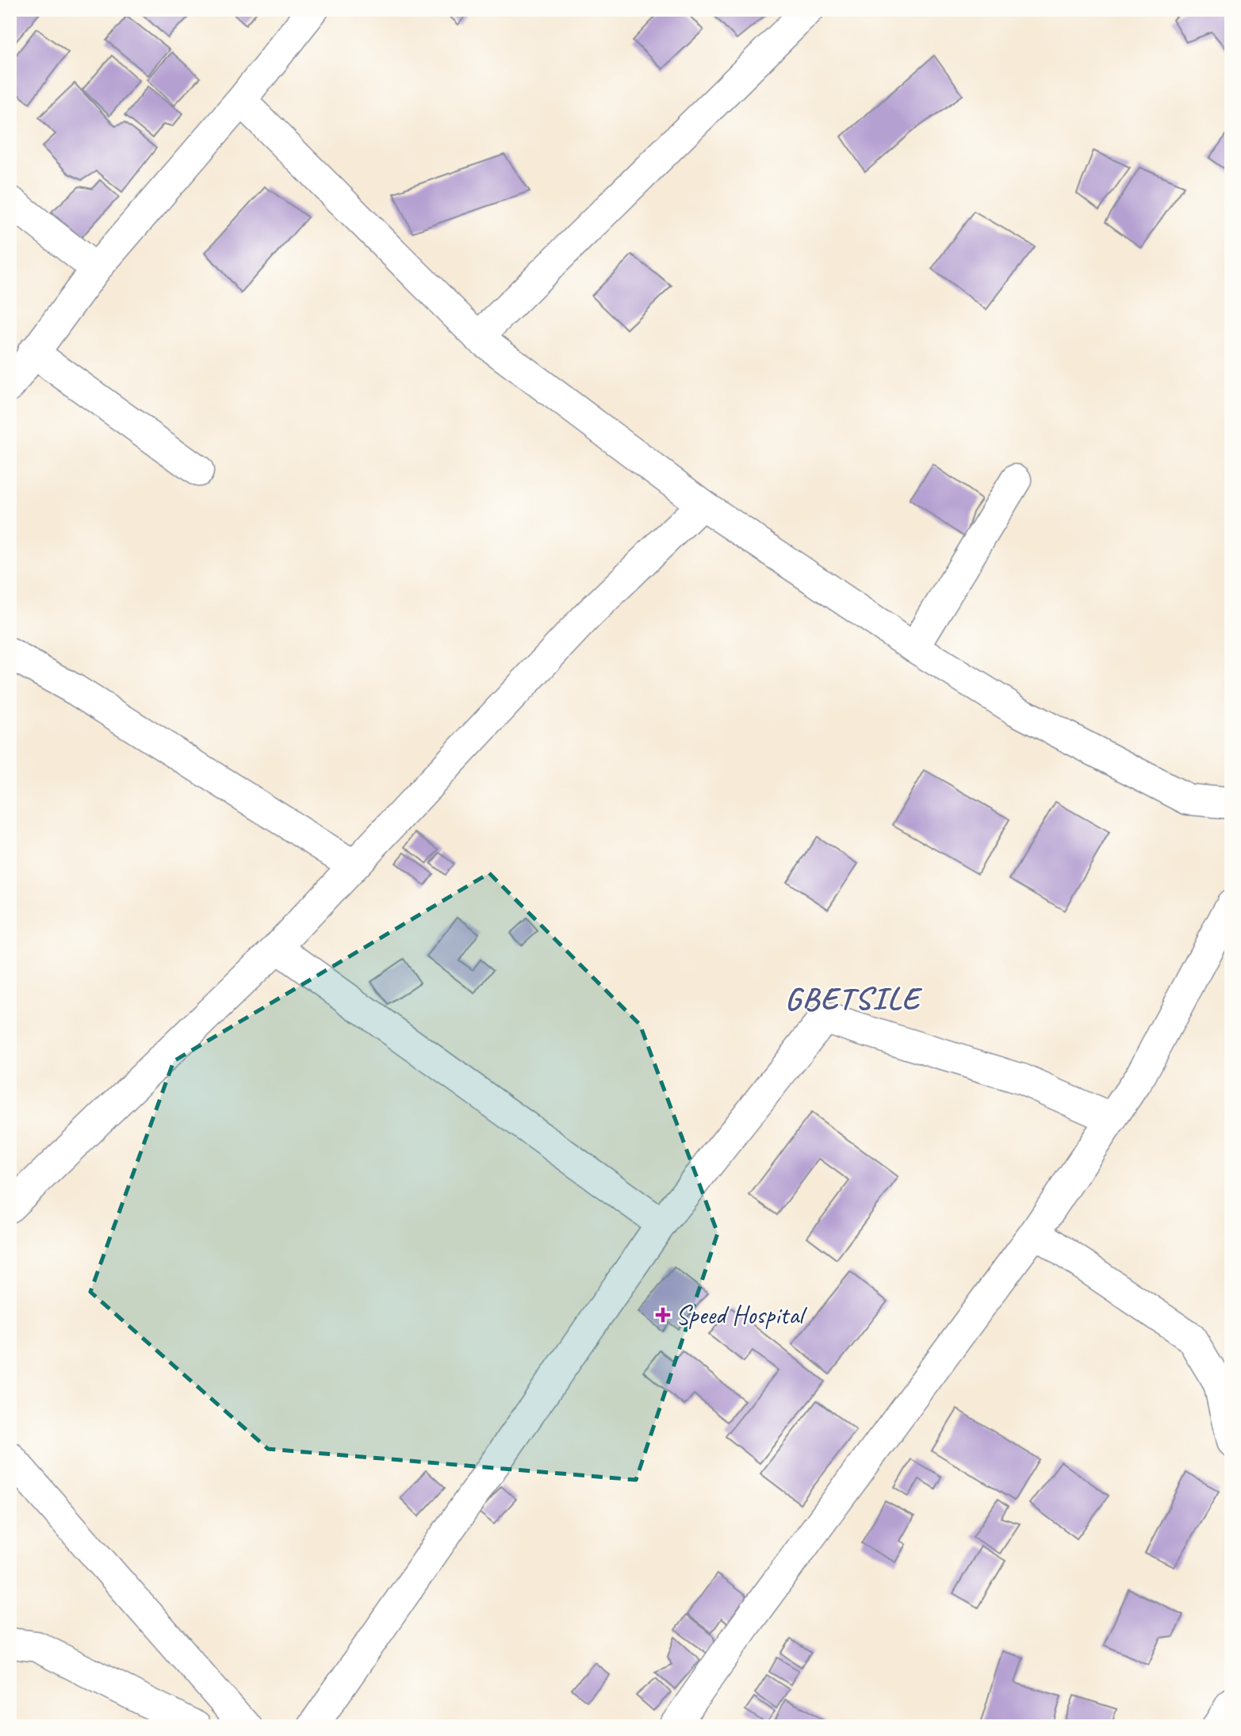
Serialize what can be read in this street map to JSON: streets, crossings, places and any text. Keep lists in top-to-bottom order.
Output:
{
  "districts": ["GBETSILE"],
  "places": {
    "health": ["Speed Hospital"]
  }
}
